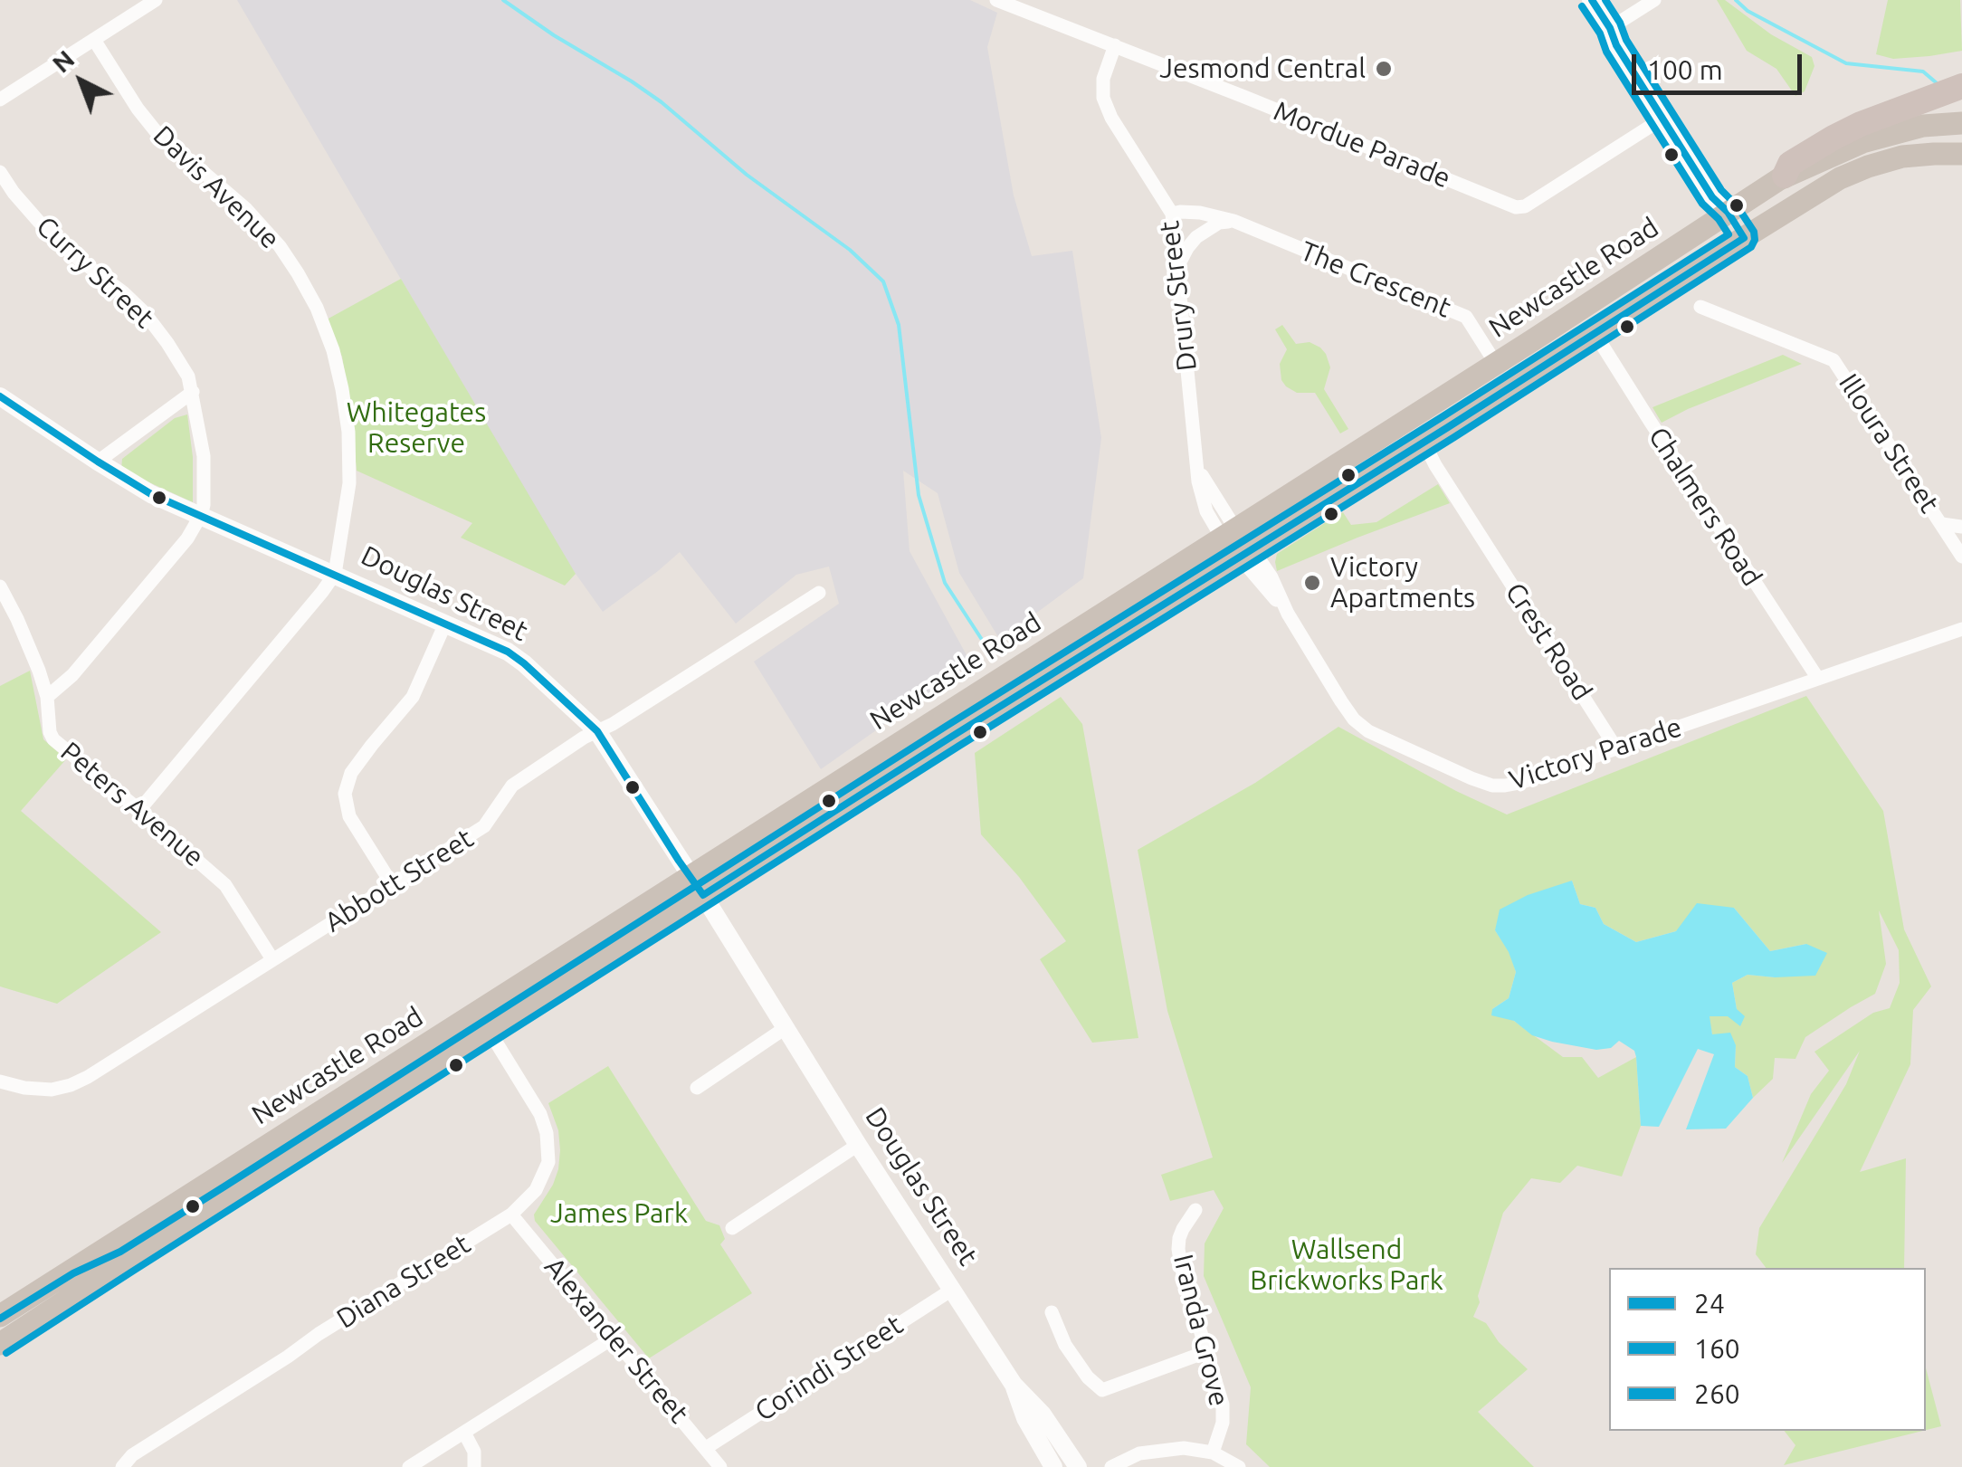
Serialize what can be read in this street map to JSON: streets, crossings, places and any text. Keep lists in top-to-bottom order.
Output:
{
  "streets": {
    "highway": ["Newcastle Road"],
    "street": [
      "Mordue Parade",
      "Davis Avenue",
      "Curry Street",
      "The Crescent",
      "Drury Street",
      "Illoura Street",
      "Chalmers Road",
      "Douglas Street",
      "Crest Road",
      "Victory Parade",
      "Peters Avenue",
      "Abbott Street",
      "Diana Street",
      "Iranda Grove",
      "Alexander Street",
      "Corindi Street"
    ]
  },
  "crossings": [
    ["Mordue Parade", "Drury Street"],
    ["Davis Avenue", "Douglas Street"],
    ["Davis Avenue", "Peters Avenue"],
    ["Curry Street", "Douglas Street"],
    ["Newcastle Road", "The Crescent"],
    ["Newcastle Road", "Drury Street"],
    ["Newcastle Road", "Chalmers Road"],
    ["Newcastle Road", "Douglas Street"],
    ["Newcastle Road", "Crest Road"],
    ["Newcastle Road", "Victory Parade"],
    ["Newcastle Road", "Diana Street"],
    ["The Crescent", "Drury Street"],
    ["Chalmers Road", "Victory Parade"],
    ["Douglas Street", "Abbott Street"],
    ["Douglas Street", "Corindi Street"],
    ["Crest Road", "Victory Parade"],
    ["Peters Avenue", "Abbott Street"],
    ["Diana Street", "Alexander Street"],
    ["Alexander Street", "Corindi Street"]
  ],
  "parks": ["Whitegates Reserve", "James Park", "Wallsend Brickworks Park"],
  "places": ["Jesmond Central", "Victory Apartments"],
  "lines": ["transit line 24", "transit line 160", "transit line 260"],
  "legend": ["24", "160", "260"],
  "scale_bar": "100 m",
  "north": "top left"
}
